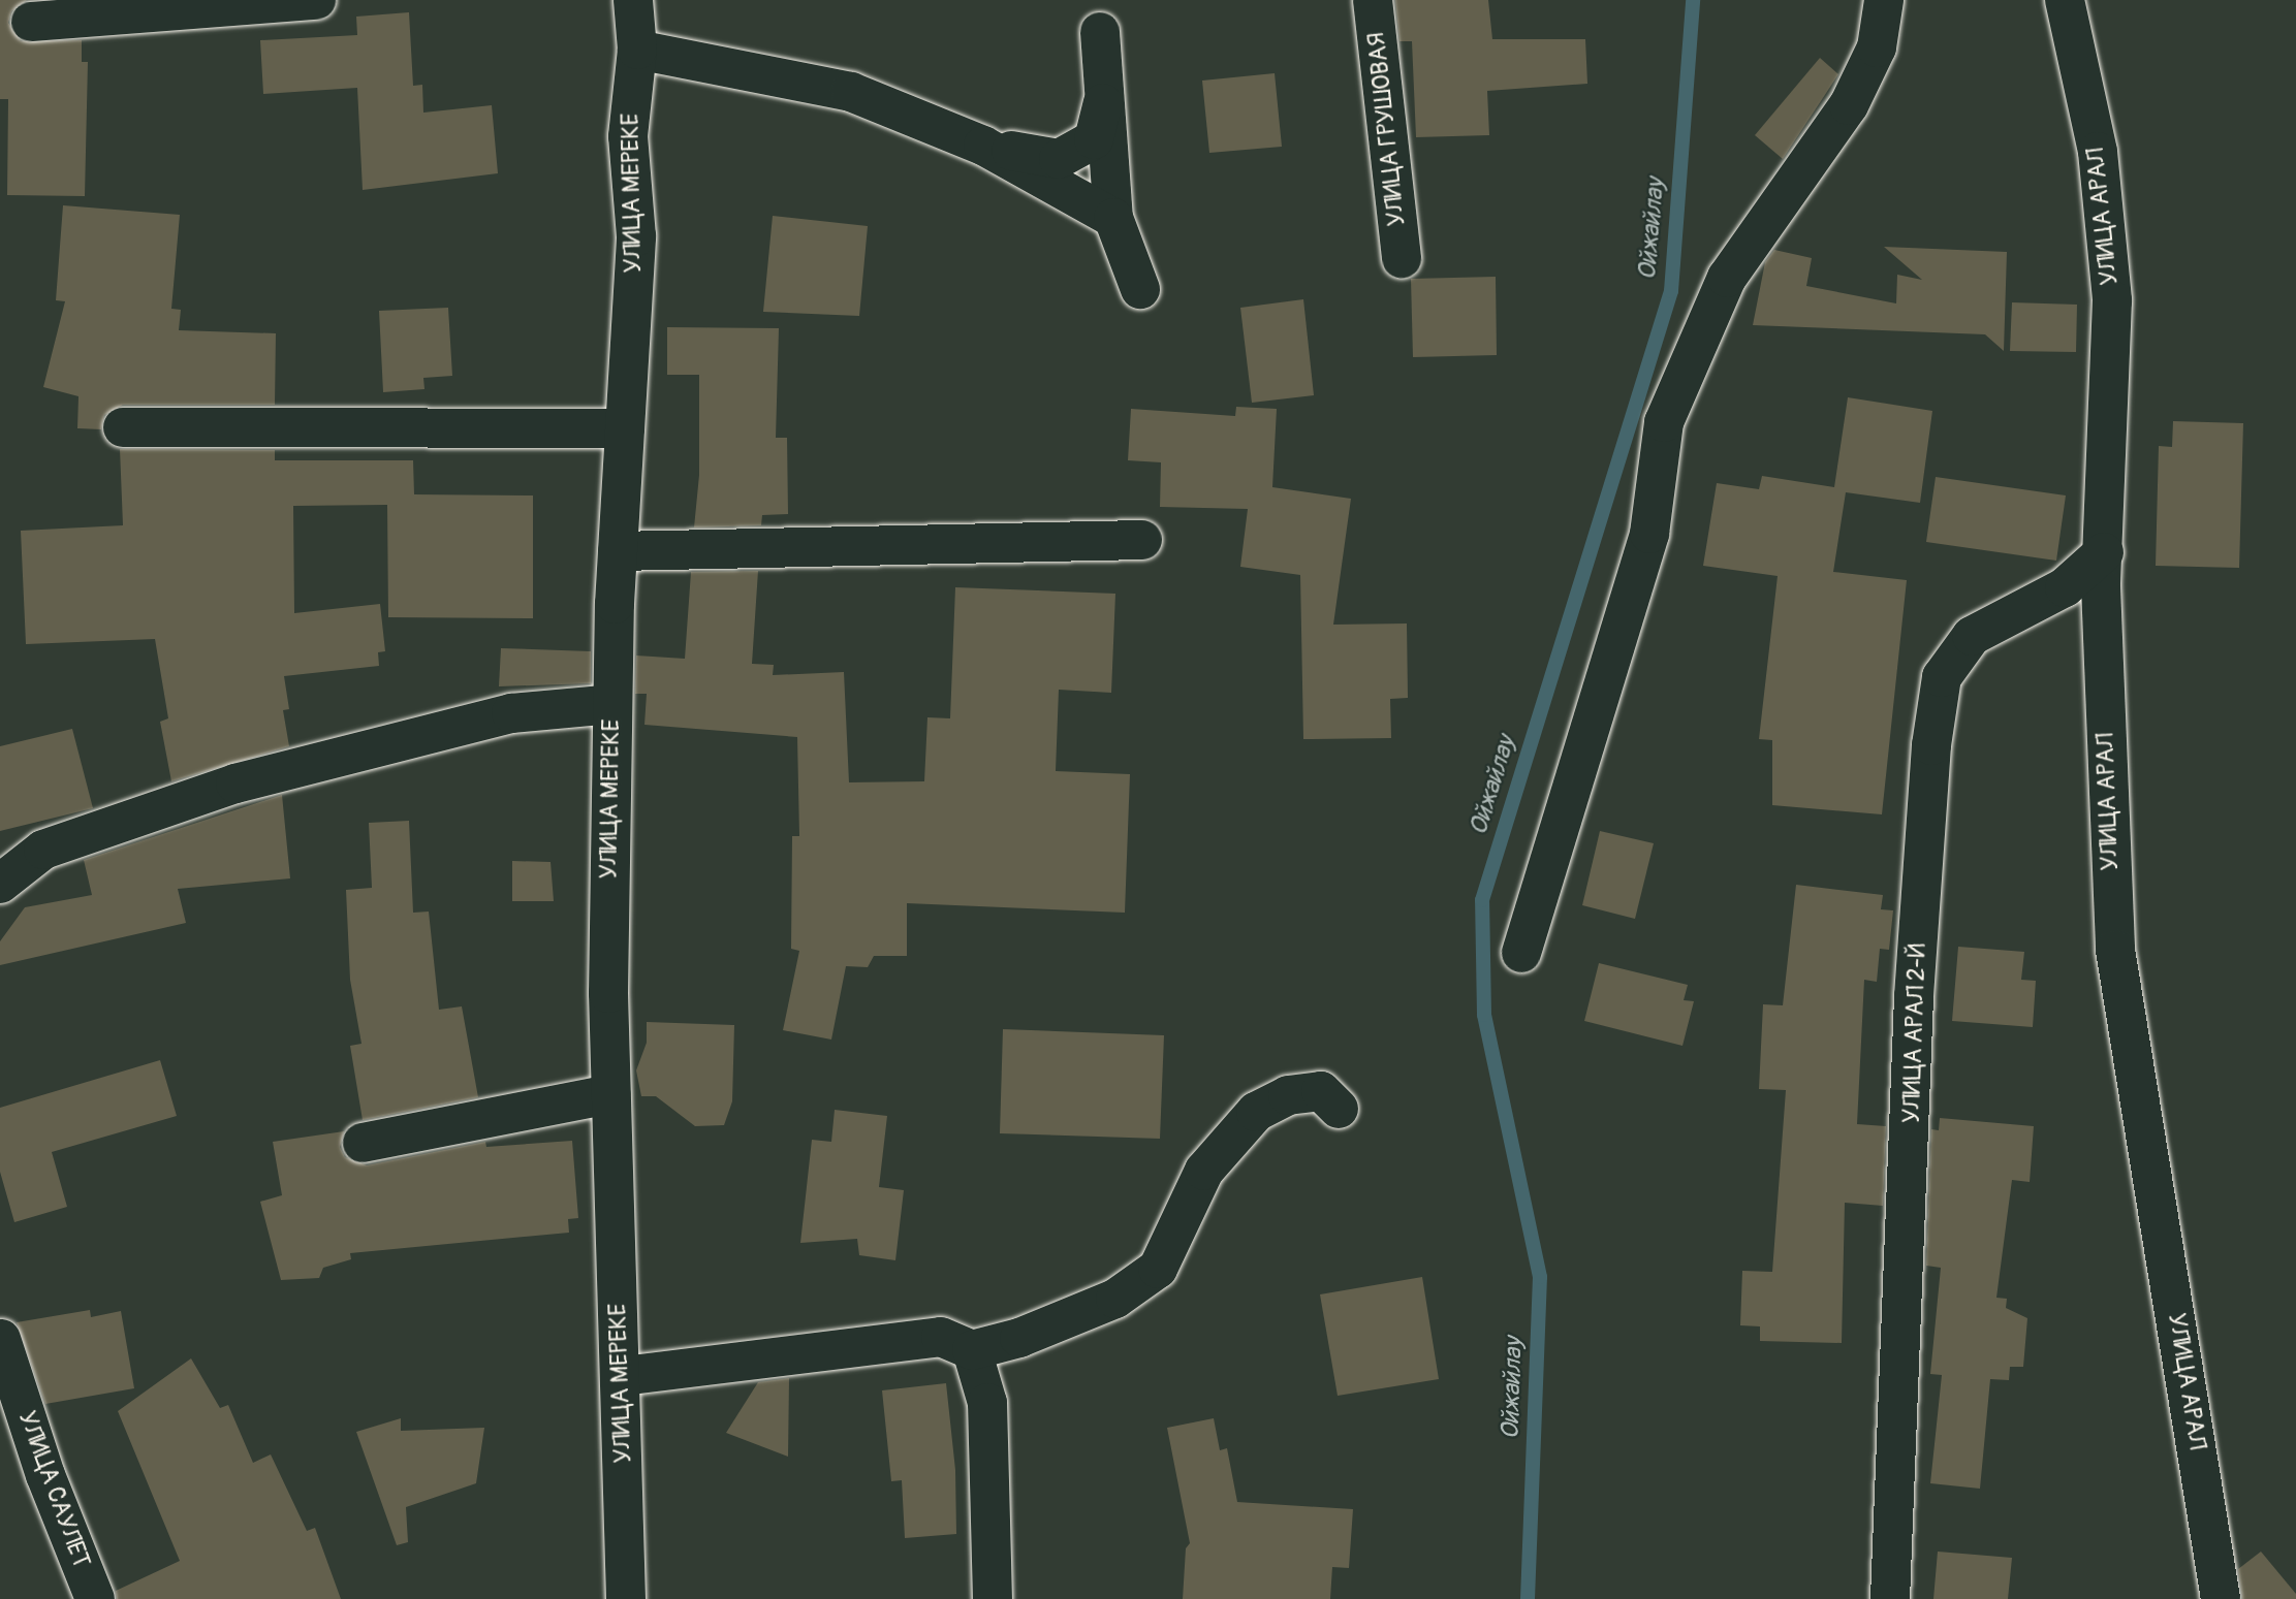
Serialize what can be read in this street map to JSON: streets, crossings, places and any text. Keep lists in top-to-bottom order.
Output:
{
  "streets": {
    "street": [
      "УЛИЦА ГРУШОВАЯ",
      "УЛИЦА МЕРЕКЕ",
      "УЛИЦА АРАЛ",
      "УЛИЦА АРАЛ 2-Й",
      "УЛИЦА САУЛЕТ"
    ]
  },
  "crossings": [
    ["УЛИЦА АРАЛ", "УЛИЦА АРАЛ 2-Й"]
  ],
  "water": ["Ойжайлау"]
}
